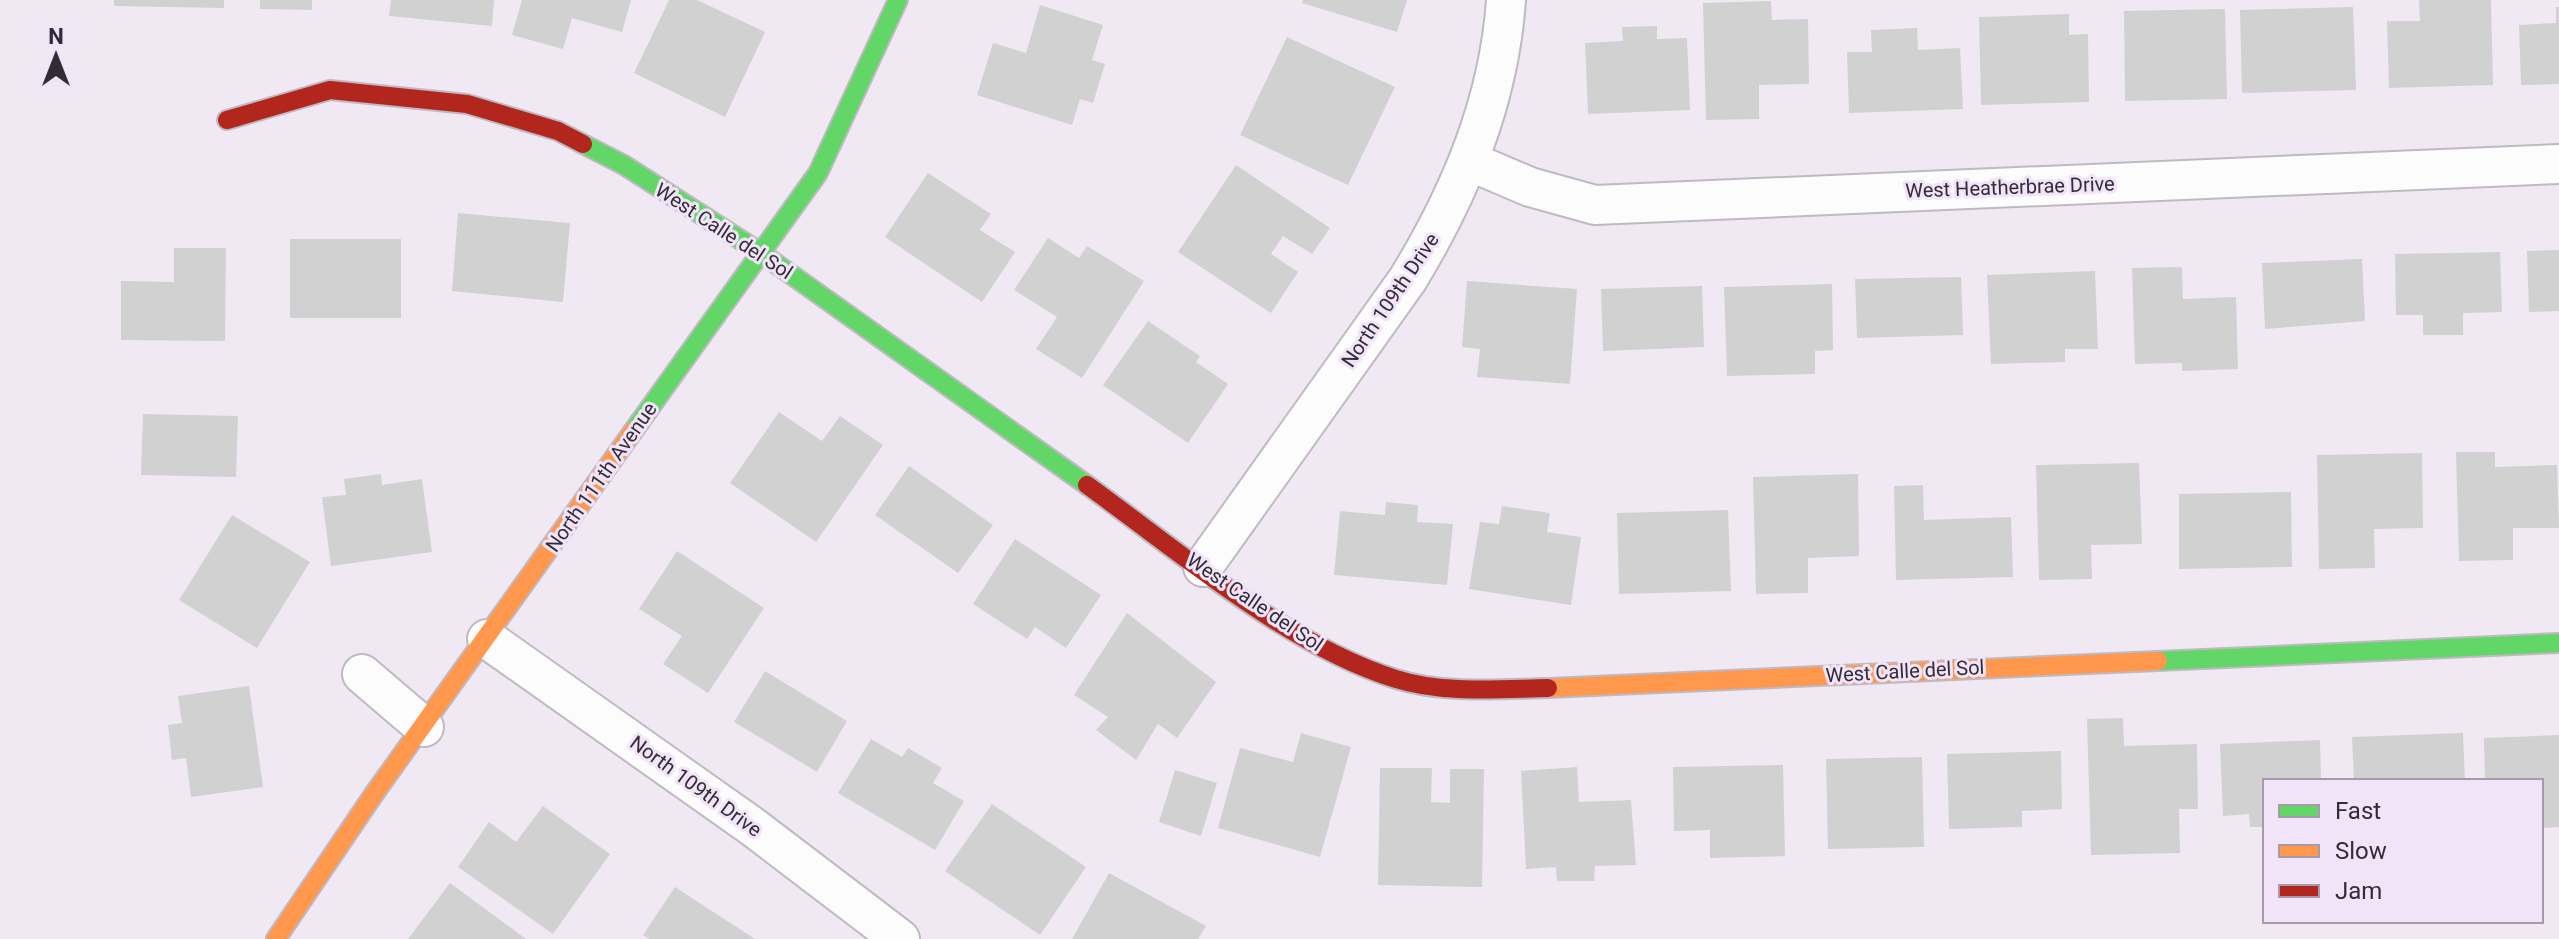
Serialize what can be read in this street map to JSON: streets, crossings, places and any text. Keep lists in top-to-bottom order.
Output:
{
  "streets": {
    "street": [
      "West Heatherbrae Drive",
      "West Calle del Sol",
      "North 109th Drive",
      "North 111th Avenue"
    ]
  },
  "crossings": [
    ["West Heatherbrae Drive", "North 109th Drive"],
    ["West Calle del Sol", "North 109th Drive"],
    ["West Calle del Sol", "North 111th Avenue"],
    ["North 109th Drive", "North 111th Avenue"]
  ],
  "legend": ["Fast", "Slow", "Jam"],
  "north": "top"
}
